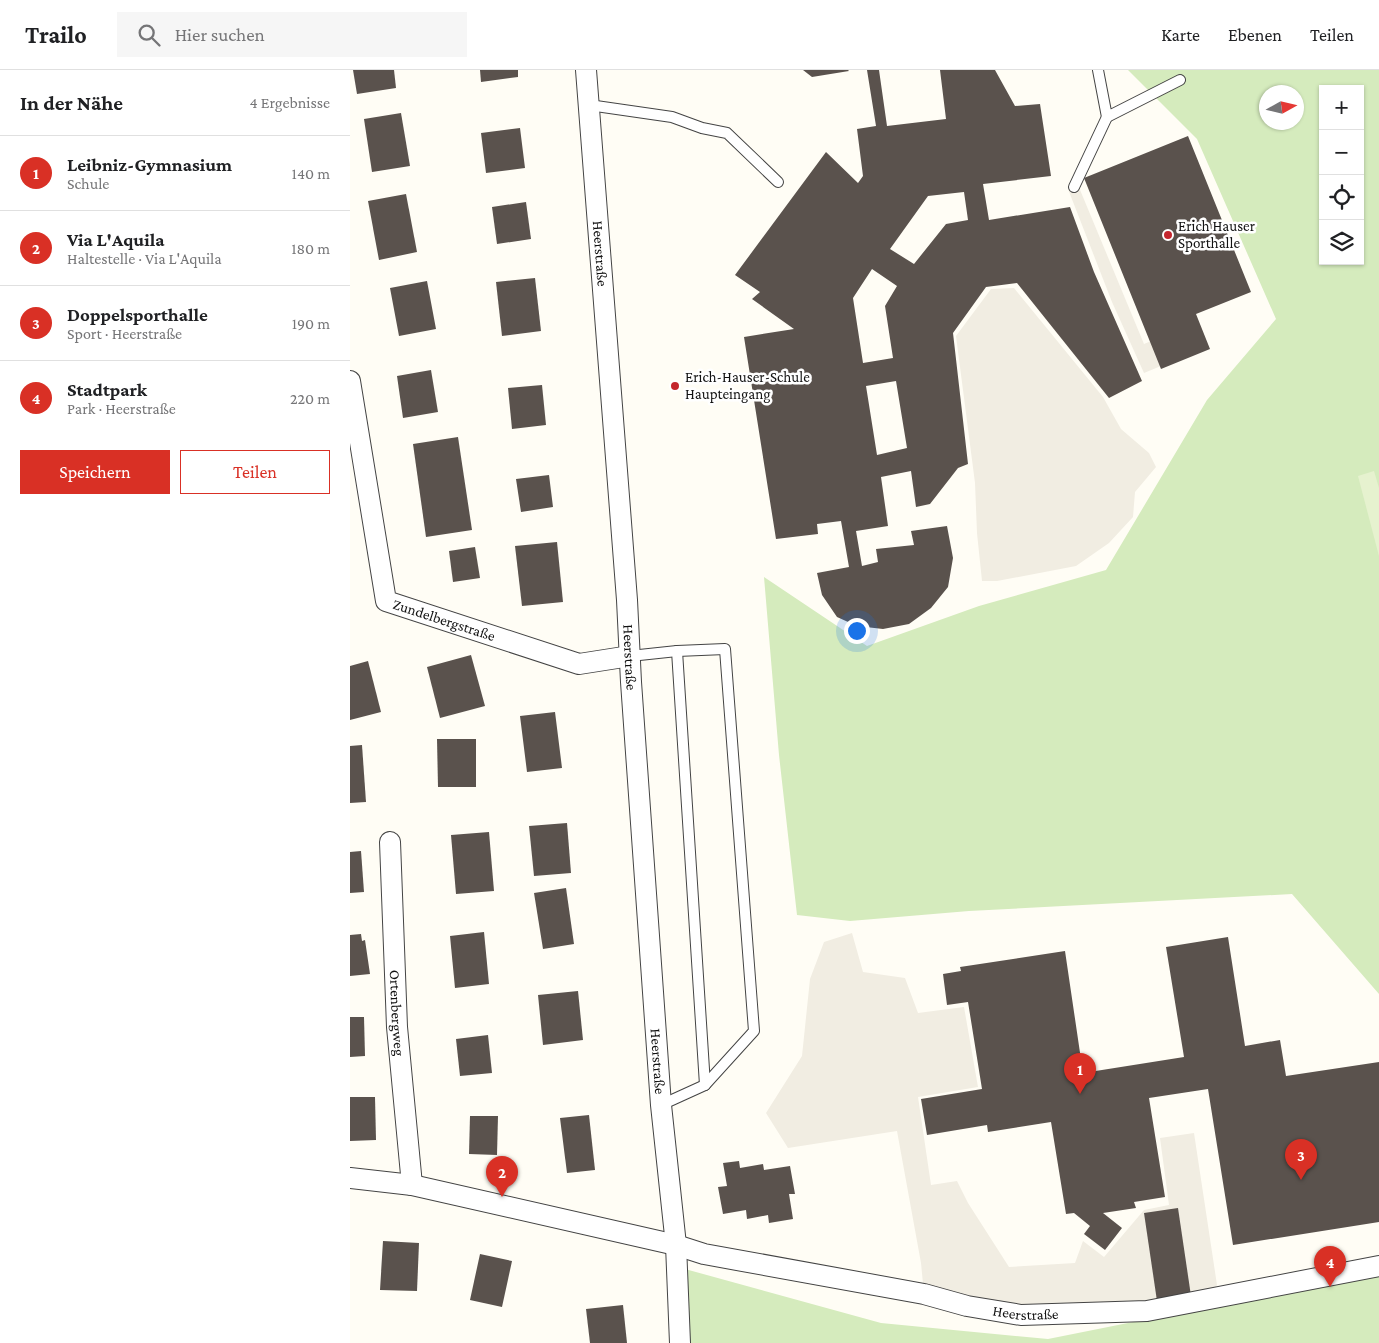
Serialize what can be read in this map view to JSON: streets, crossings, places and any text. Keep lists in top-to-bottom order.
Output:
{
  "streets": {
    "street": ["Heerstraße", "Zundelbergstraße", "Ortenbergweg"]
  },
  "crossings": [
    ["Heerstraße", "Zundelbergstraße"]
  ],
  "places": ["Erich Hauser Sporthalle", "Erich-Hauser-Schule Haupteingang"],
  "north": "right",
  "page": {
    "header": "Trailo",
    "search": "Hier suchen",
    "nav": ["Karte", "Ebenen", "Teilen"],
    "heading": ["In der Nähe", "4 Ergebnisse"],
    "map_buttons": ["+", "−"],
    "list": [
      {
        "mark": "1",
        "name": "Leibniz-Gymnasium",
        "note": "Schule",
        "value": "140 m"
      },
      {
        "mark": "2",
        "name": "Via L'Aquila",
        "note": "Haltestelle · Via L'Aquila",
        "value": "180 m"
      },
      {
        "mark": "3",
        "name": "Doppelsporthalle",
        "note": "Sport · Heerstraße",
        "value": "190 m"
      },
      {
        "mark": "4",
        "name": "Stadtpark",
        "note": "Park · Heerstraße",
        "value": "220 m"
      }
    ],
    "buttons": ["Speichern", "Teilen"],
    "pins": [
      "1",
      "3",
      "2",
      "4"
    ]
  }
}
